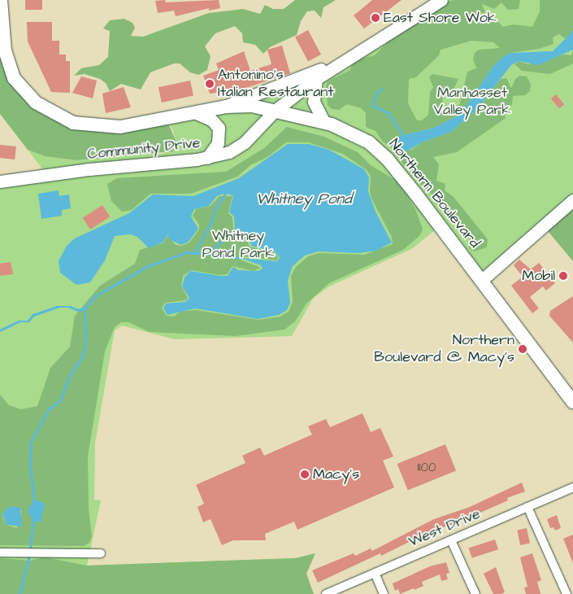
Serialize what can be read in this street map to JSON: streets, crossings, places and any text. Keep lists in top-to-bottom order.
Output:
{
  "streets": {
    "main road": ["Community Drive", "Northern Boulevard"],
    "street": ["West Drive"]
  },
  "crossings": [
    ["Community Drive", "Northern Boulevard"]
  ],
  "water": ["Whitney Pond"],
  "parks": ["Manhasset Valley Park", "Whitney Pond Park"],
  "places": [
    "East Shore Wok",
    "Antonino's Italian Restaurant",
    "Mobil",
    "Northern Boulevard @ Macy's",
    "Macy's"
  ],
  "house_numbers": ["1100"]
}
